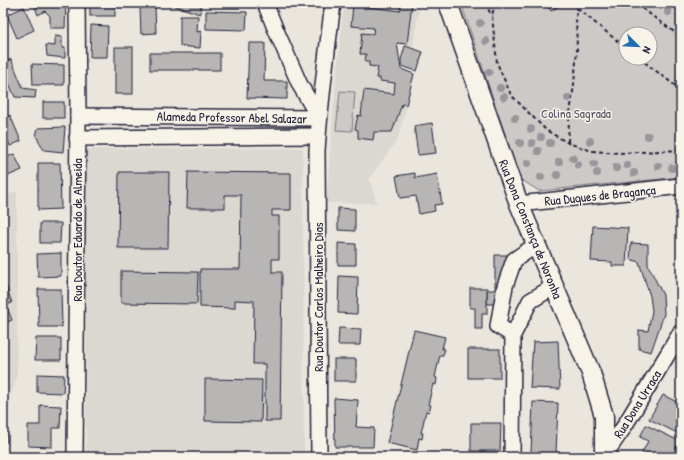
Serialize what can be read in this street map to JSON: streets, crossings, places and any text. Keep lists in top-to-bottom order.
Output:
{
  "streets": {
    "main road": ["Rua Dona Constança de Noronha"],
    "street": [
      "Alameda Professor Abel Salazar",
      "Rua Duques de Bragança",
      "Rua Doutor Eduardo de Almeida",
      "Rua Doutor Carlos Malheiro Dias",
      "Rua Dona Urraca"
    ]
  },
  "crossings": [
    ["Alameda Professor Abel Salazar", "Rua Doutor Eduardo de Almeida"],
    ["Alameda Professor Abel Salazar", "Rua Doutor Carlos Malheiro Dias"],
    ["Rua Duques de Bragança", "Rua Dona Constança de Noronha"],
    ["Rua Dona Constança de Noronha", "Rua Dona Urraca"]
  ],
  "parks": ["Colina Sagrada"],
  "north": "bottom right"
}
